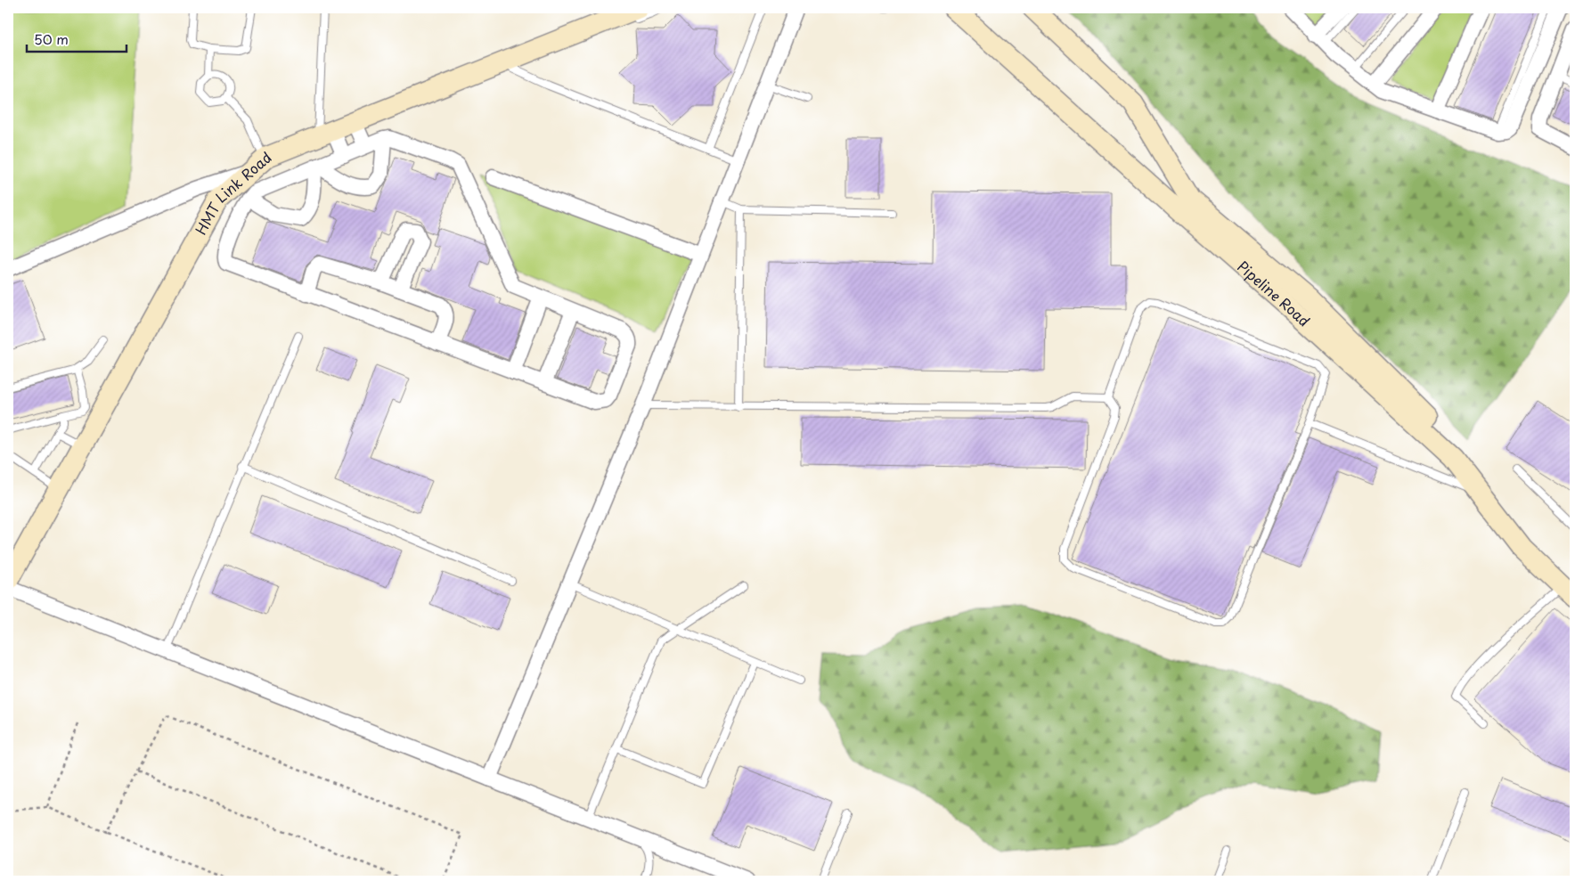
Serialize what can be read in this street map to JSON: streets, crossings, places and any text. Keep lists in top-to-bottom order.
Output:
{
  "streets": {
    "main road": ["HMT Link Road", "Pipeline Road"]
  },
  "scale_bar": "50 m"
}
